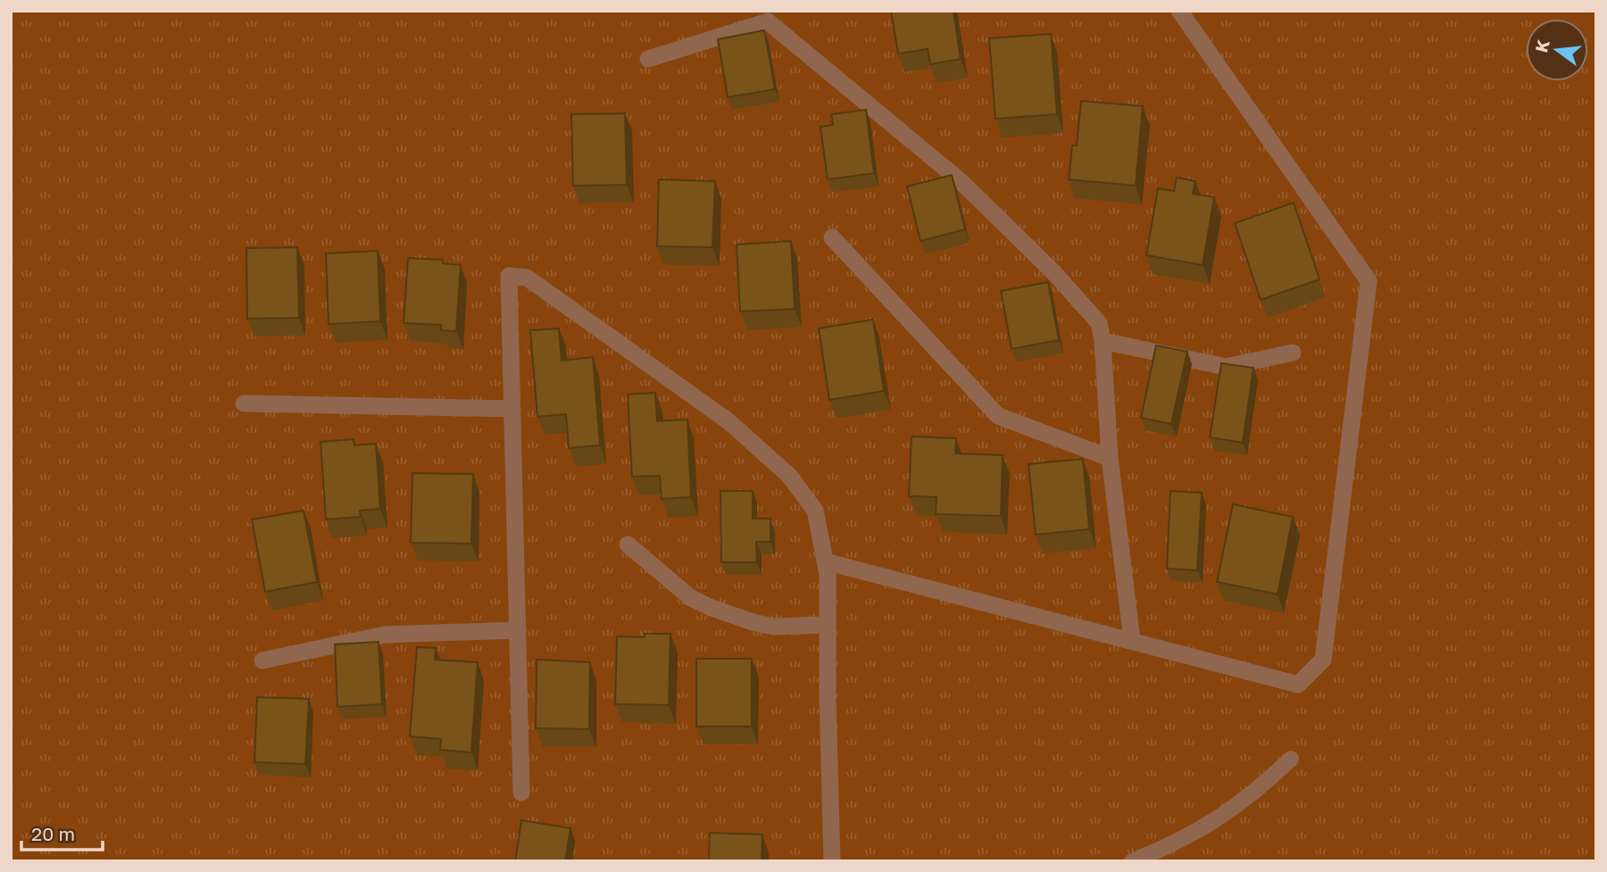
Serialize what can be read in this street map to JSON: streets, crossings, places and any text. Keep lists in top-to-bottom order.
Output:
{
  "scale_bar": "20 m",
  "north": "left"
}
